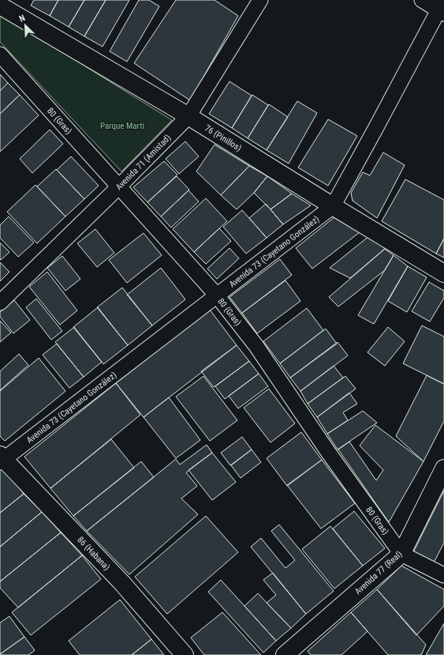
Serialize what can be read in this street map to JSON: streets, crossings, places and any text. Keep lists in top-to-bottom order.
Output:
{
  "streets": {
    "street": [
      "80 (Gras)",
      "76 (Pinillos)",
      "Avenida 71 (Amistad)",
      "Avenida 73 (Cayetano González)",
      "86 (Habana)",
      "Avenida 77 (Real)"
    ]
  },
  "crossings": [
    ["80 (Gras)", "Avenida 71 (Amistad)"],
    ["80 (Gras)", "Avenida 73 (Cayetano González)"],
    ["80 (Gras)", "Avenida 77 (Real)"],
    ["76 (Pinillos)", "Avenida 71 (Amistad)"],
    ["76 (Pinillos)", "Avenida 73 (Cayetano González)"],
    ["Avenida 73 (Cayetano González)", "86 (Habana)"]
  ],
  "parks": ["Parque Martí"],
  "north": "top left"
}
